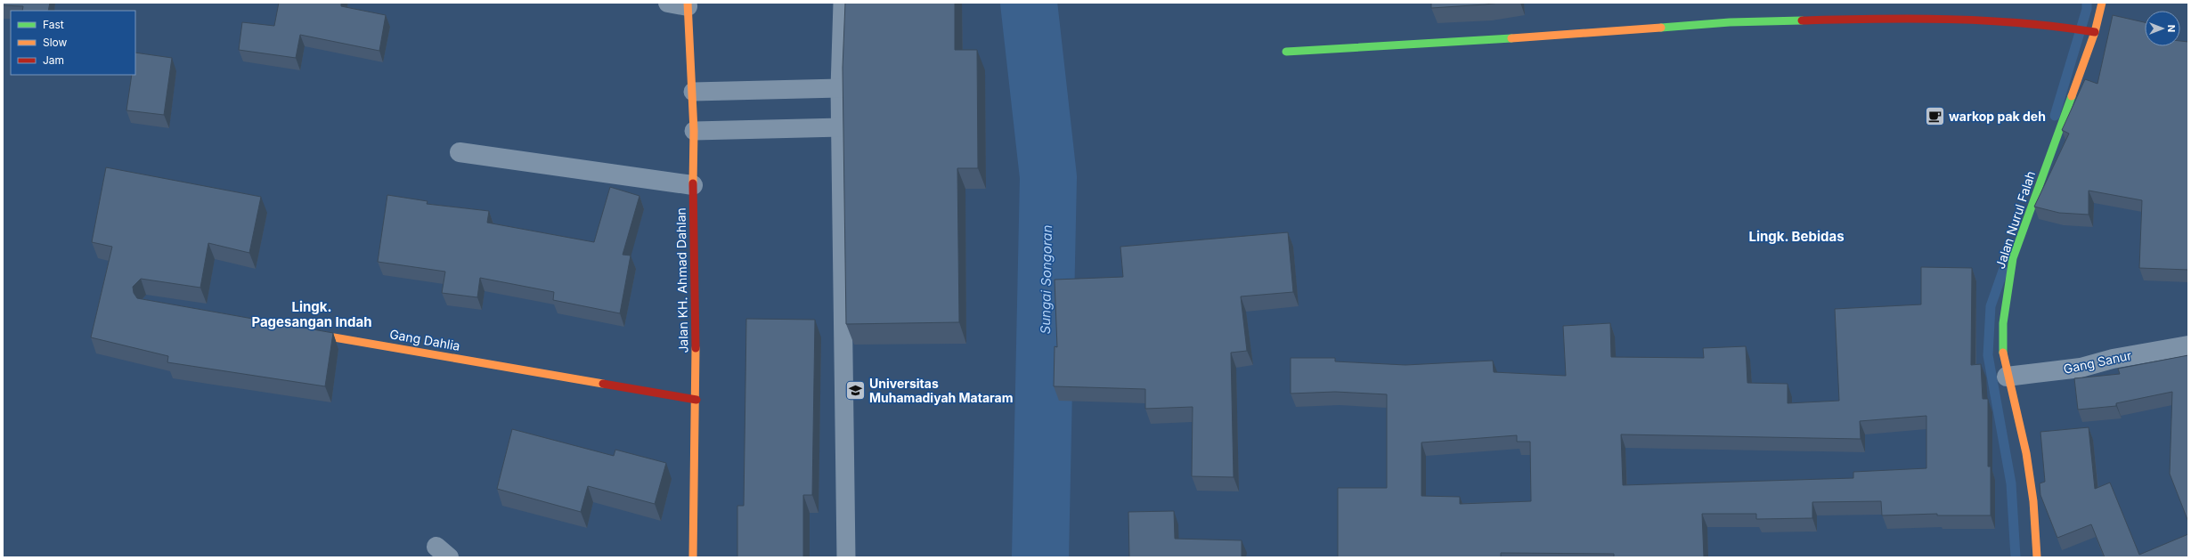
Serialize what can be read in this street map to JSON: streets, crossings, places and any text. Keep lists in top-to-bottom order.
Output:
{
  "streets": {
    "street": [
      "Jalan Nurul Falah",
      "Jalan KH. Ahmad Dahlan",
      "Gang Dahlia",
      "Gang Sanur"
    ]
  },
  "crossings": [
    ["Jalan Nurul Falah", "Gang Sanur"],
    ["Jalan KH. Ahmad Dahlan", "Gang Dahlia"]
  ],
  "districts": ["Lingk. Bebidas", "Lingk. Pagesangan Indah"],
  "water": ["Sungai Songoran"],
  "places": {
    "cafe": ["warkop pak deh"],
    "school or university": ["Universitas Muhamadiyah Mataram"]
  },
  "legend": ["Fast", "Slow", "Jam"],
  "north": "right"
}
